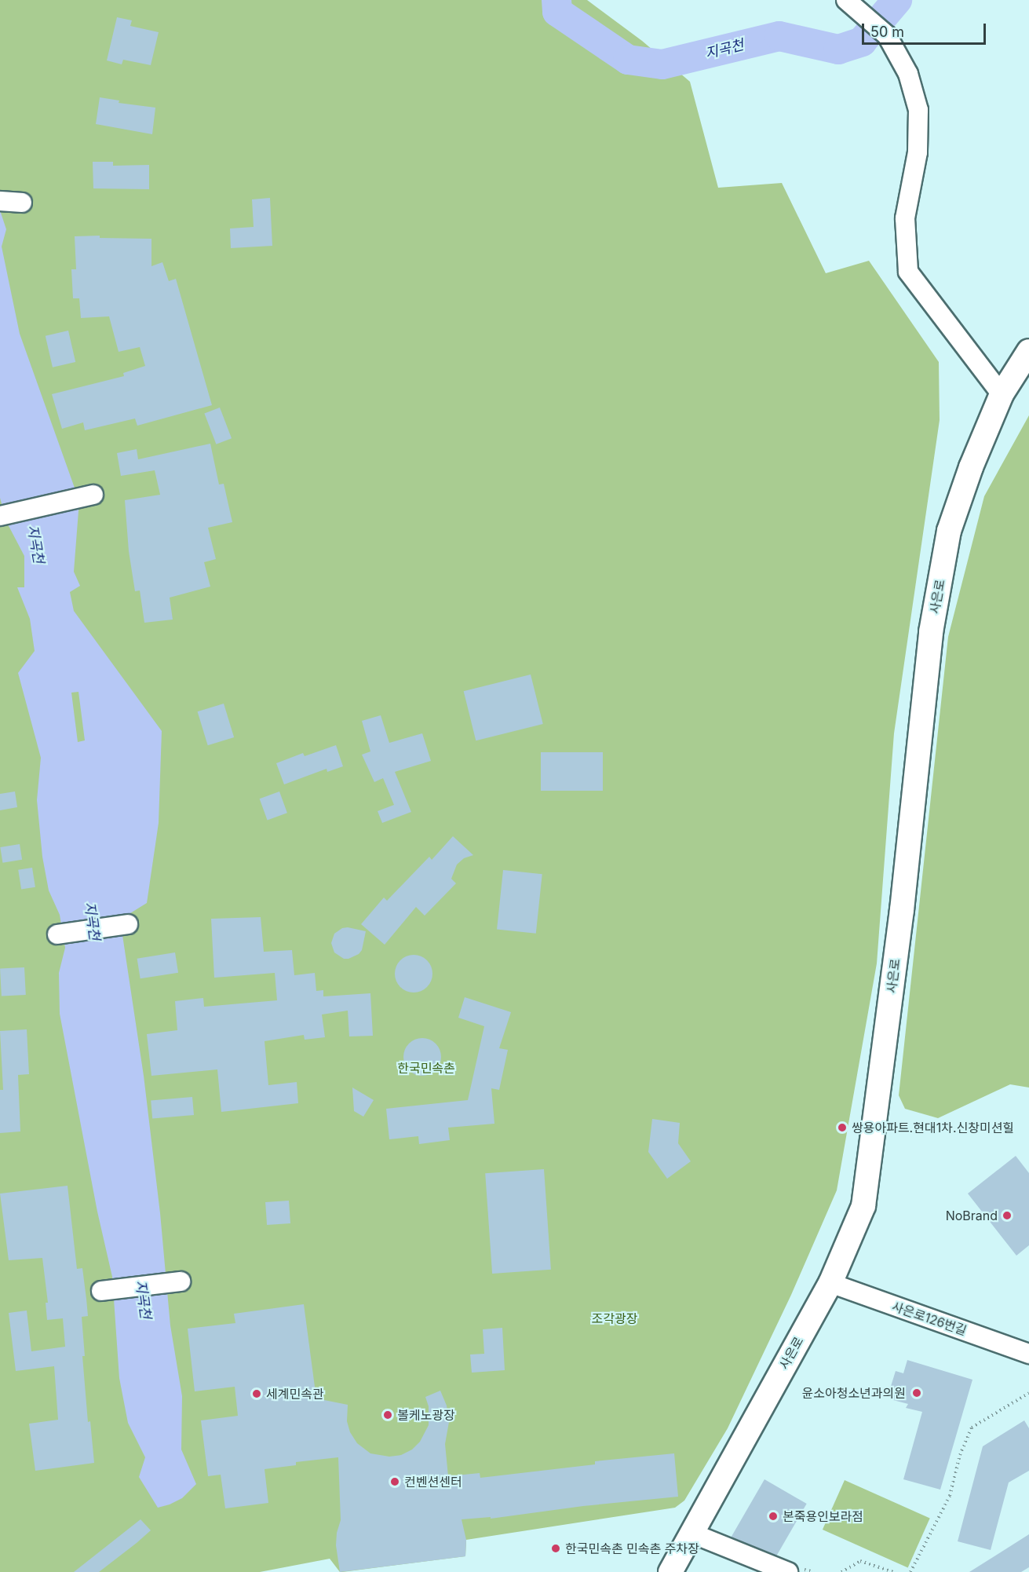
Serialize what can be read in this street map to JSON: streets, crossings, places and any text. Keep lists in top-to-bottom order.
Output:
{
  "streets": {
    "main road": ["사은로"],
    "street": ["사은로126번길"]
  },
  "crossings": [
    ["사은로", "사은로126번길"]
  ],
  "water": ["지곡천"],
  "parks": ["한국민속촌", "조각광장"],
  "places": [
    "쌍용아파트.현대1차.신창미션힐",
    "NoBrand",
    "윤소아청소년과의원",
    "세계민속관",
    "볼케노광장",
    "컨벤션센터",
    "본죽용인보라점",
    "한국민속촌 민속촌 주차장"
  ],
  "scale_bar": "50 m"
}
